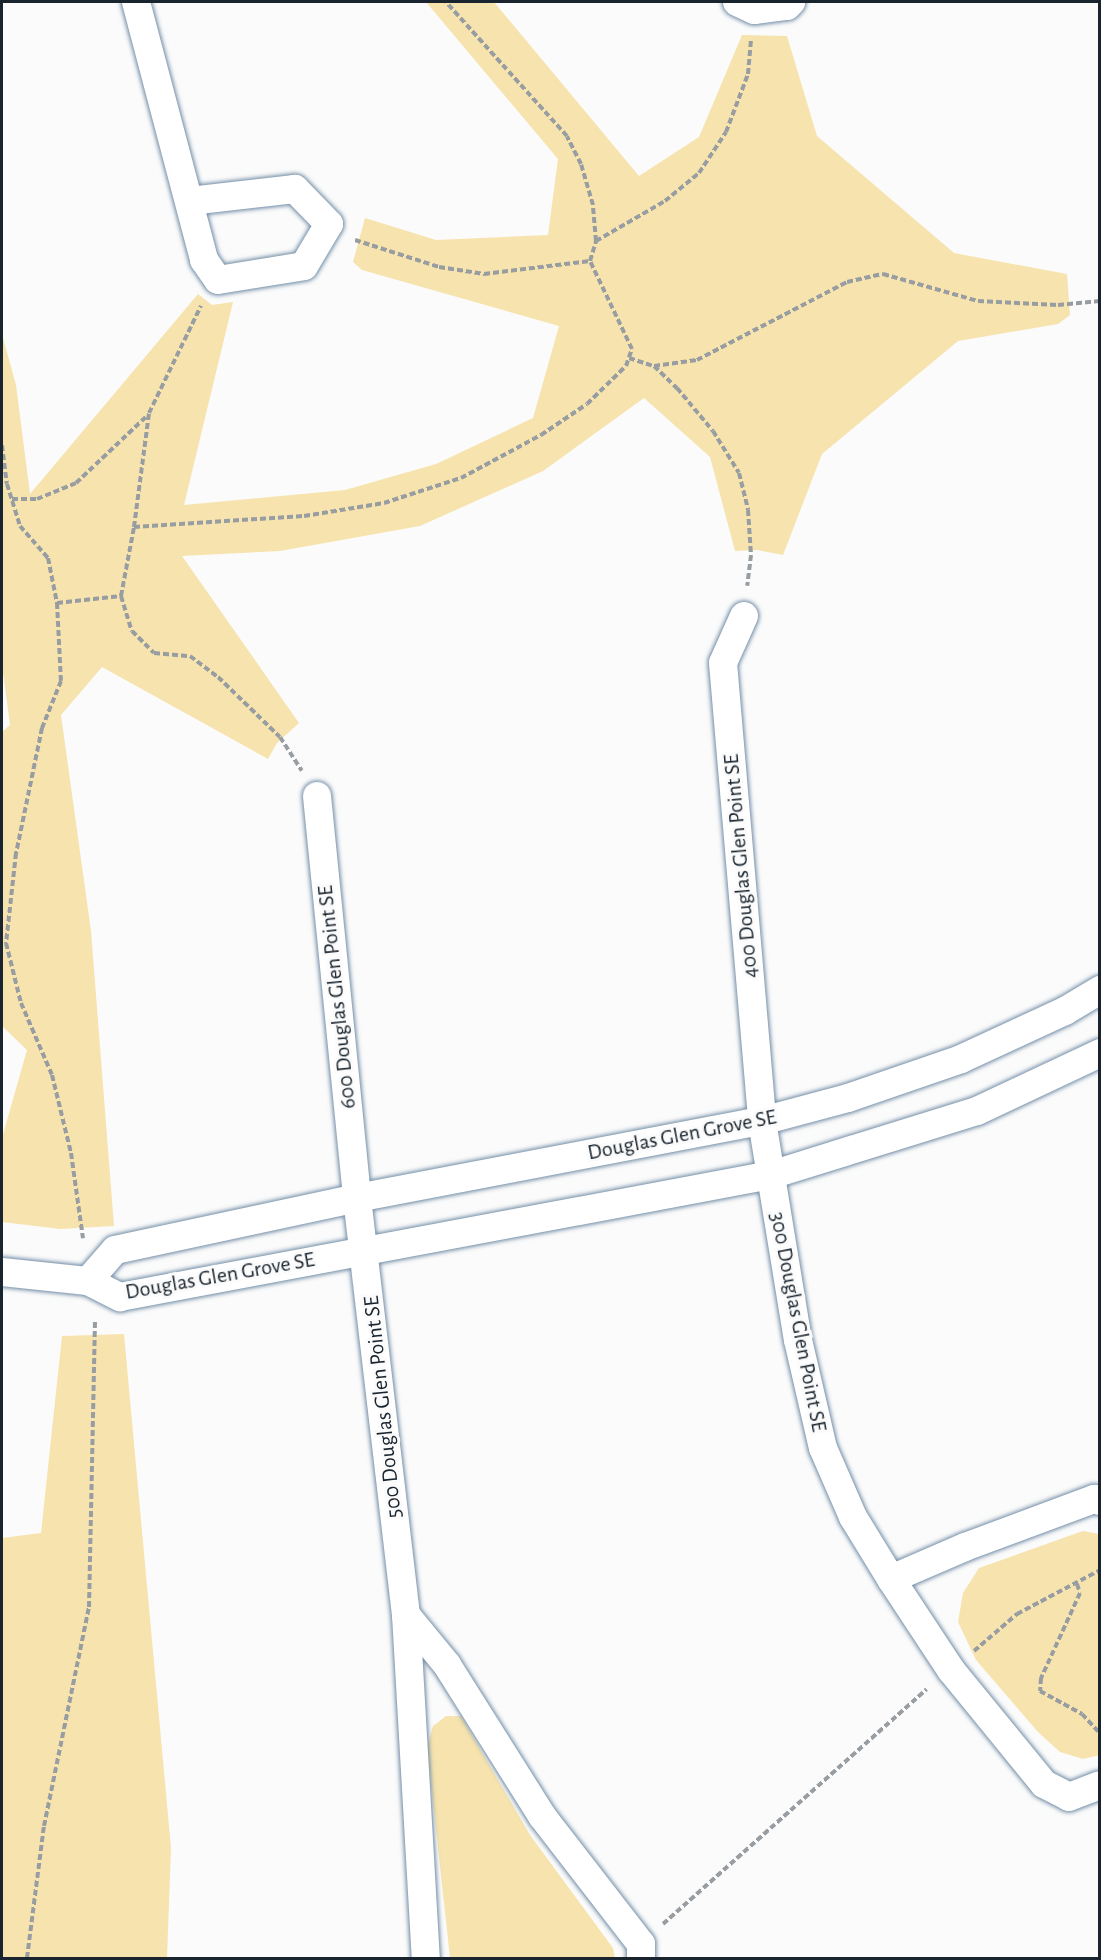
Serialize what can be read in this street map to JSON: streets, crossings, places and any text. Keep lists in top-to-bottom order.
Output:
{
  "streets": {
    "street": [
      "400 Douglas Glen Point SE",
      "600 Douglas Glen Point SE",
      "Douglas Glen Grove SE",
      "300 Douglas Glen Point SE",
      "500 Douglas Glen Point SE"
    ]
  },
  "crossings": [
    ["400 Douglas Glen Point SE", "Douglas Glen Grove SE"],
    ["400 Douglas Glen Point SE", "300 Douglas Glen Point SE"],
    ["600 Douglas Glen Point SE", "Douglas Glen Grove SE"],
    ["600 Douglas Glen Point SE", "500 Douglas Glen Point SE"],
    ["Douglas Glen Grove SE", "300 Douglas Glen Point SE"],
    ["Douglas Glen Grove SE", "500 Douglas Glen Point SE"]
  ]
}
